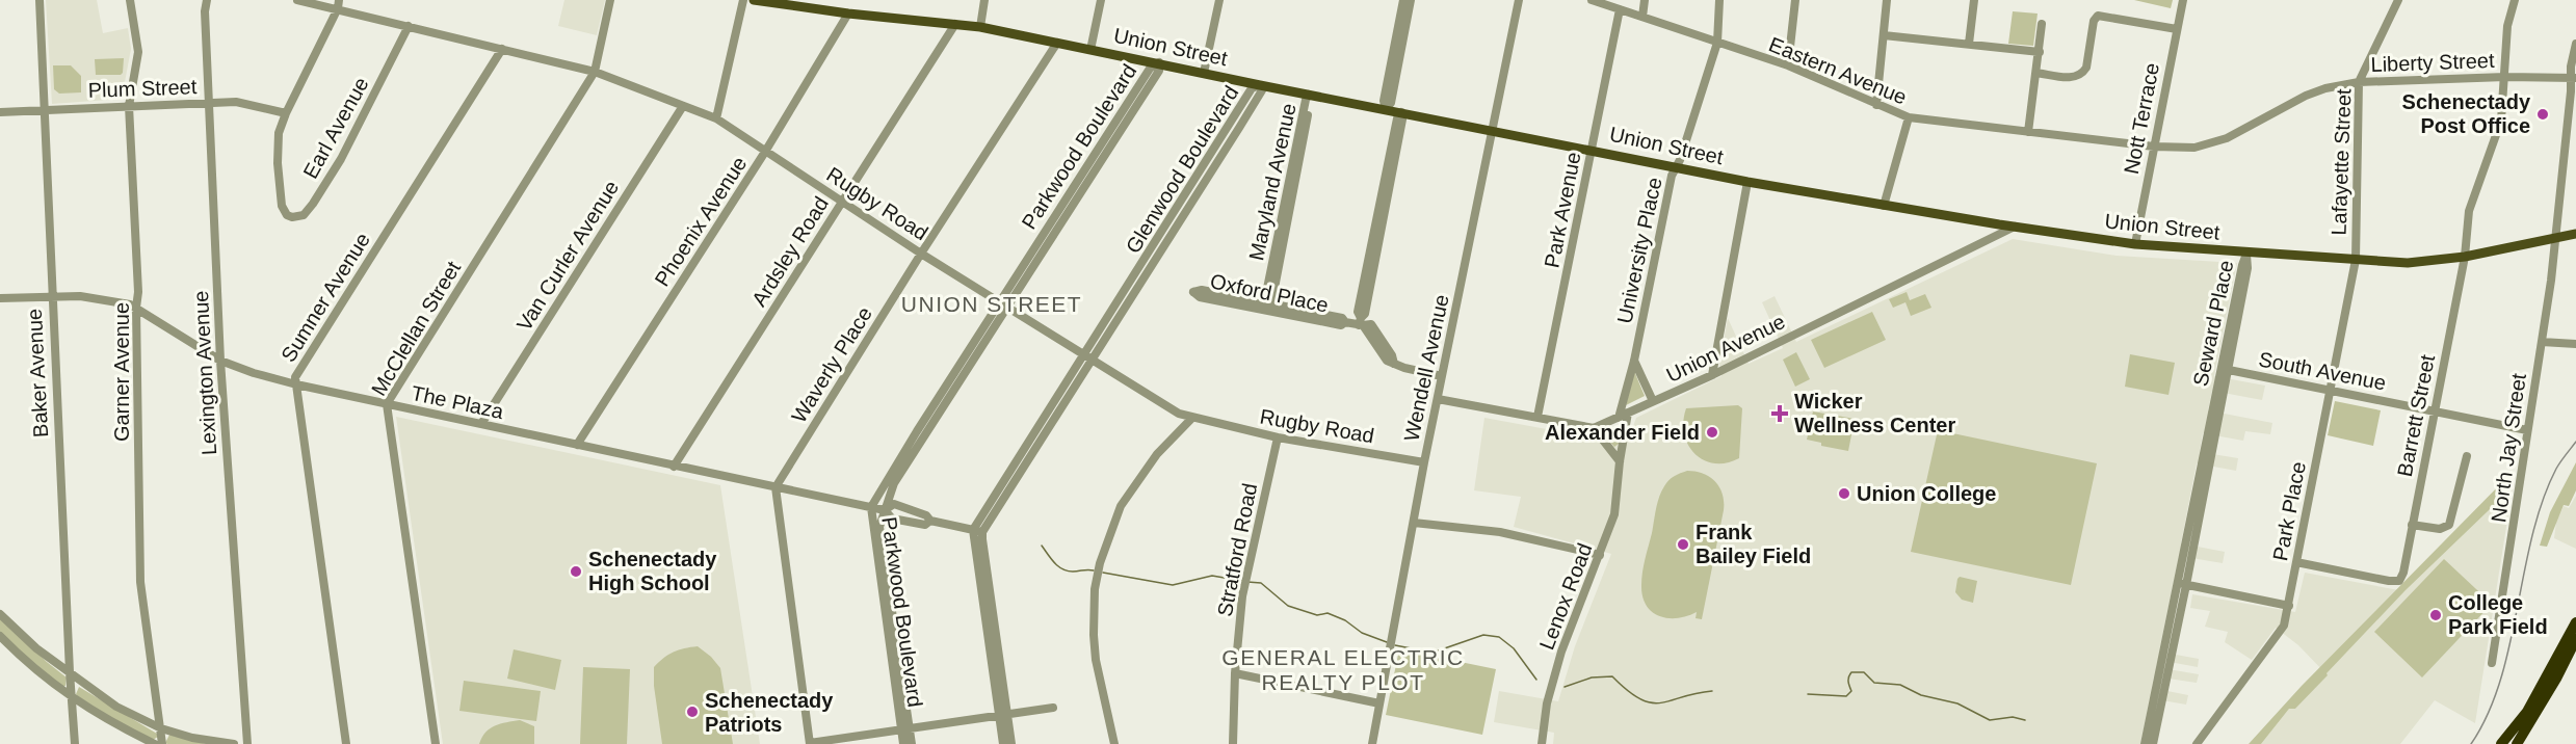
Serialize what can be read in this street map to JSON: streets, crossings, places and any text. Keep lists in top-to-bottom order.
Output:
{
  "streets": {
    "main road": ["Union Street"],
    "street": [
      "Liberty Street",
      "Eastern Avenue",
      "Plum Street",
      "Nott Terrace",
      "Earl Avenue",
      "Parkwood Boulevard",
      "Lafayette Street",
      "Glenwood Boulevard",
      "Maryland Avenue",
      "Rugby Road",
      "Park Avenue",
      "Phoenix Avenue",
      "University Place",
      "Ardsley Road",
      "Van Curler Avenue",
      "Oxford Place",
      "Sumner Avenue",
      "Seward Place",
      "McClellan Street",
      "Union Avenue",
      "Waverly Place",
      "Wendell Avenue",
      "South Avenue",
      "Garner Avenue",
      "Baker Avenue",
      "Lexington Avenue",
      "The Plaza",
      "Barrett Street",
      "North Jay Street",
      "Park Place",
      "Stratford Road",
      "Lenox Road"
    ]
  },
  "crossings": [
    ["Union Street", "Nott Terrace"],
    ["Union Street", "Parkwood Boulevard"],
    ["Union Street", "Lafayette Street"],
    ["Union Street", "Glenwood Boulevard"],
    ["Union Street", "Maryland Avenue"],
    ["Union Street", "Park Avenue"],
    ["Union Street", "Phoenix Avenue"],
    ["Union Street", "University Place"],
    ["Union Street", "Ardsley Road"],
    ["Union Street", "Seward Place"],
    ["Union Street", "Union Avenue"],
    ["Union Street", "Waverly Place"],
    ["Union Street", "Wendell Avenue"],
    ["Union Street", "Barrett Street"],
    ["Union Street", "North Jay Street"],
    ["Union Street", "Park Place"],
    ["Liberty Street", "Eastern Avenue"],
    ["Liberty Street", "Nott Terrace"],
    ["Liberty Street", "Lafayette Street"],
    ["Liberty Street", "Barrett Street"],
    ["Liberty Street", "North Jay Street"],
    ["Eastern Avenue", "Nott Terrace"],
    ["Eastern Avenue", "Park Avenue"],
    ["Eastern Avenue", "University Place"],
    ["Plum Street", "Earl Avenue"],
    ["Plum Street", "Garner Avenue"],
    ["Plum Street", "Baker Avenue"],
    ["Plum Street", "Lexington Avenue"],
    ["Earl Avenue", "Rugby Road"],
    ["Parkwood Boulevard", "Rugby Road"],
    ["Parkwood Boulevard", "The Plaza"],
    ["Lafayette Street", "Park Place"],
    ["Glenwood Boulevard", "Rugby Road"],
    ["Glenwood Boulevard", "The Plaza"],
    ["Maryland Avenue", "Oxford Place"],
    ["Rugby Road", "Phoenix Avenue"],
    ["Rugby Road", "Ardsley Road"],
    ["Rugby Road", "Van Curler Avenue"],
    ["Rugby Road", "Sumner Avenue"],
    ["Rugby Road", "McClellan Street"],
    ["Rugby Road", "Waverly Place"],
    ["Rugby Road", "Wendell Avenue"],
    ["Rugby Road", "Stratford Road"],
    ["Phoenix Avenue", "The Plaza"],
    ["University Place", "Union Avenue"],
    ["Ardsley Road", "The Plaza"],
    ["Van Curler Avenue", "The Plaza"],
    ["Oxford Place", "Wendell Avenue"],
    ["Sumner Avenue", "The Plaza"],
    ["Seward Place", "South Avenue"],
    ["McClellan Street", "The Plaza"],
    ["Union Avenue", "Lenox Road"],
    ["Waverly Place", "The Plaza"],
    ["South Avenue", "Barrett Street"],
    ["South Avenue", "North Jay Street"],
    ["South Avenue", "Park Place"],
    ["Garner Avenue", "The Plaza"],
    ["Baker Avenue", "The Plaza"],
    ["Lexington Avenue", "The Plaza"],
    ["Barrett Street", "Park Place"]
  ],
  "districts": ["UNION STREET", "GENERAL ELECTRIC REALTY PLOT"],
  "places": {
    "other": [
      "Schenectady Post Office",
      "Alexander Field",
      "Union College",
      "Frank Bailey Field",
      "Schenectady High School",
      "College Park Field",
      "Schenectady Patriots"
    ],
    "health": ["Wicker Wellness Center"]
  }
}
